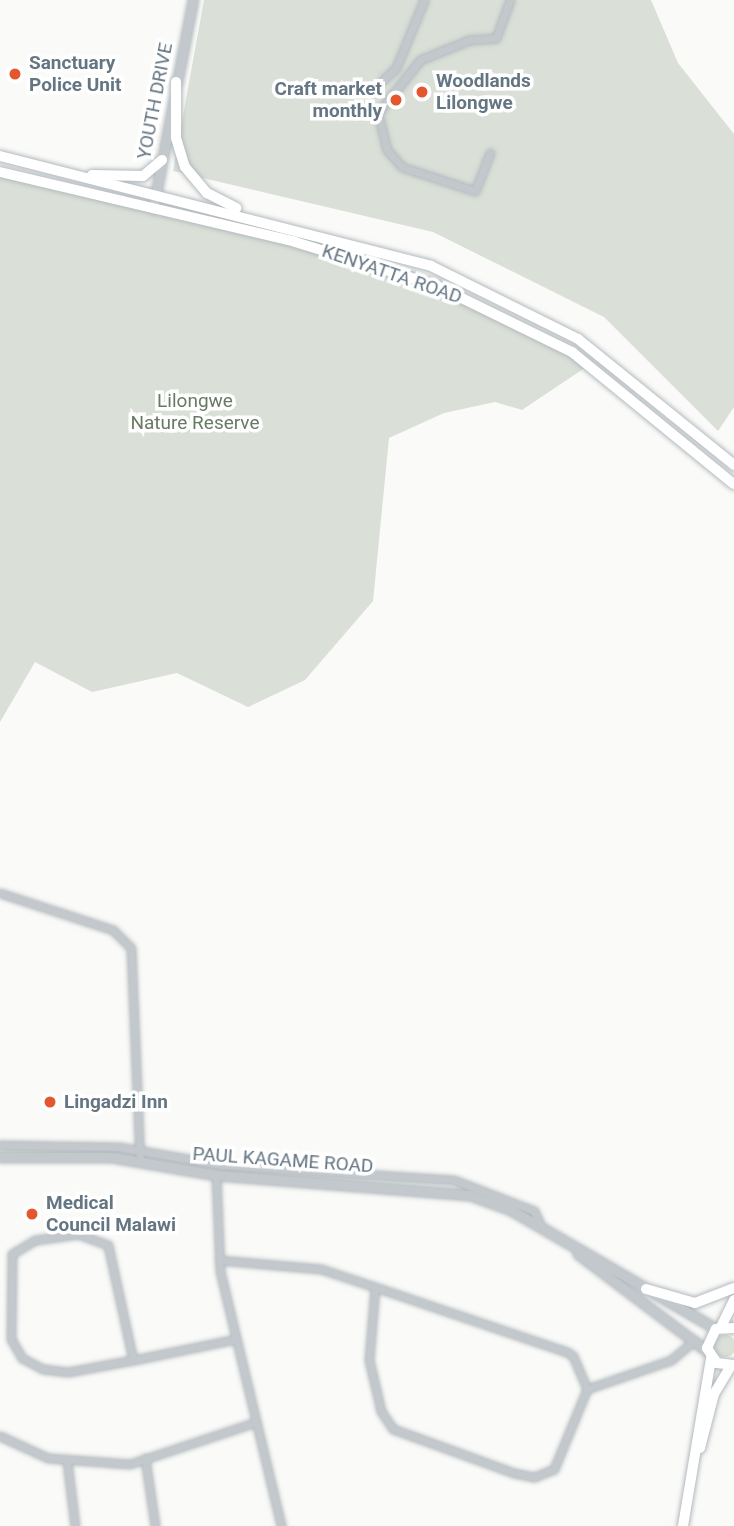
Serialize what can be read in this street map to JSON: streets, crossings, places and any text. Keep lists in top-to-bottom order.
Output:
{
  "streets": {
    "main road": ["KENYATTA ROAD"],
    "street": ["YOUTH DRIVE", "PAUL KAGAME ROAD"]
  },
  "crossings": [
    ["YOUTH DRIVE", "KENYATTA ROAD"]
  ],
  "parks": ["Lilongwe Nature Reserve"],
  "places": [
    "Sanctuary Police Unit",
    "Woodlands Lilongwe",
    "Craft market monthly",
    "Lingadzi Inn",
    "Medical Council Malawi"
  ]
}
